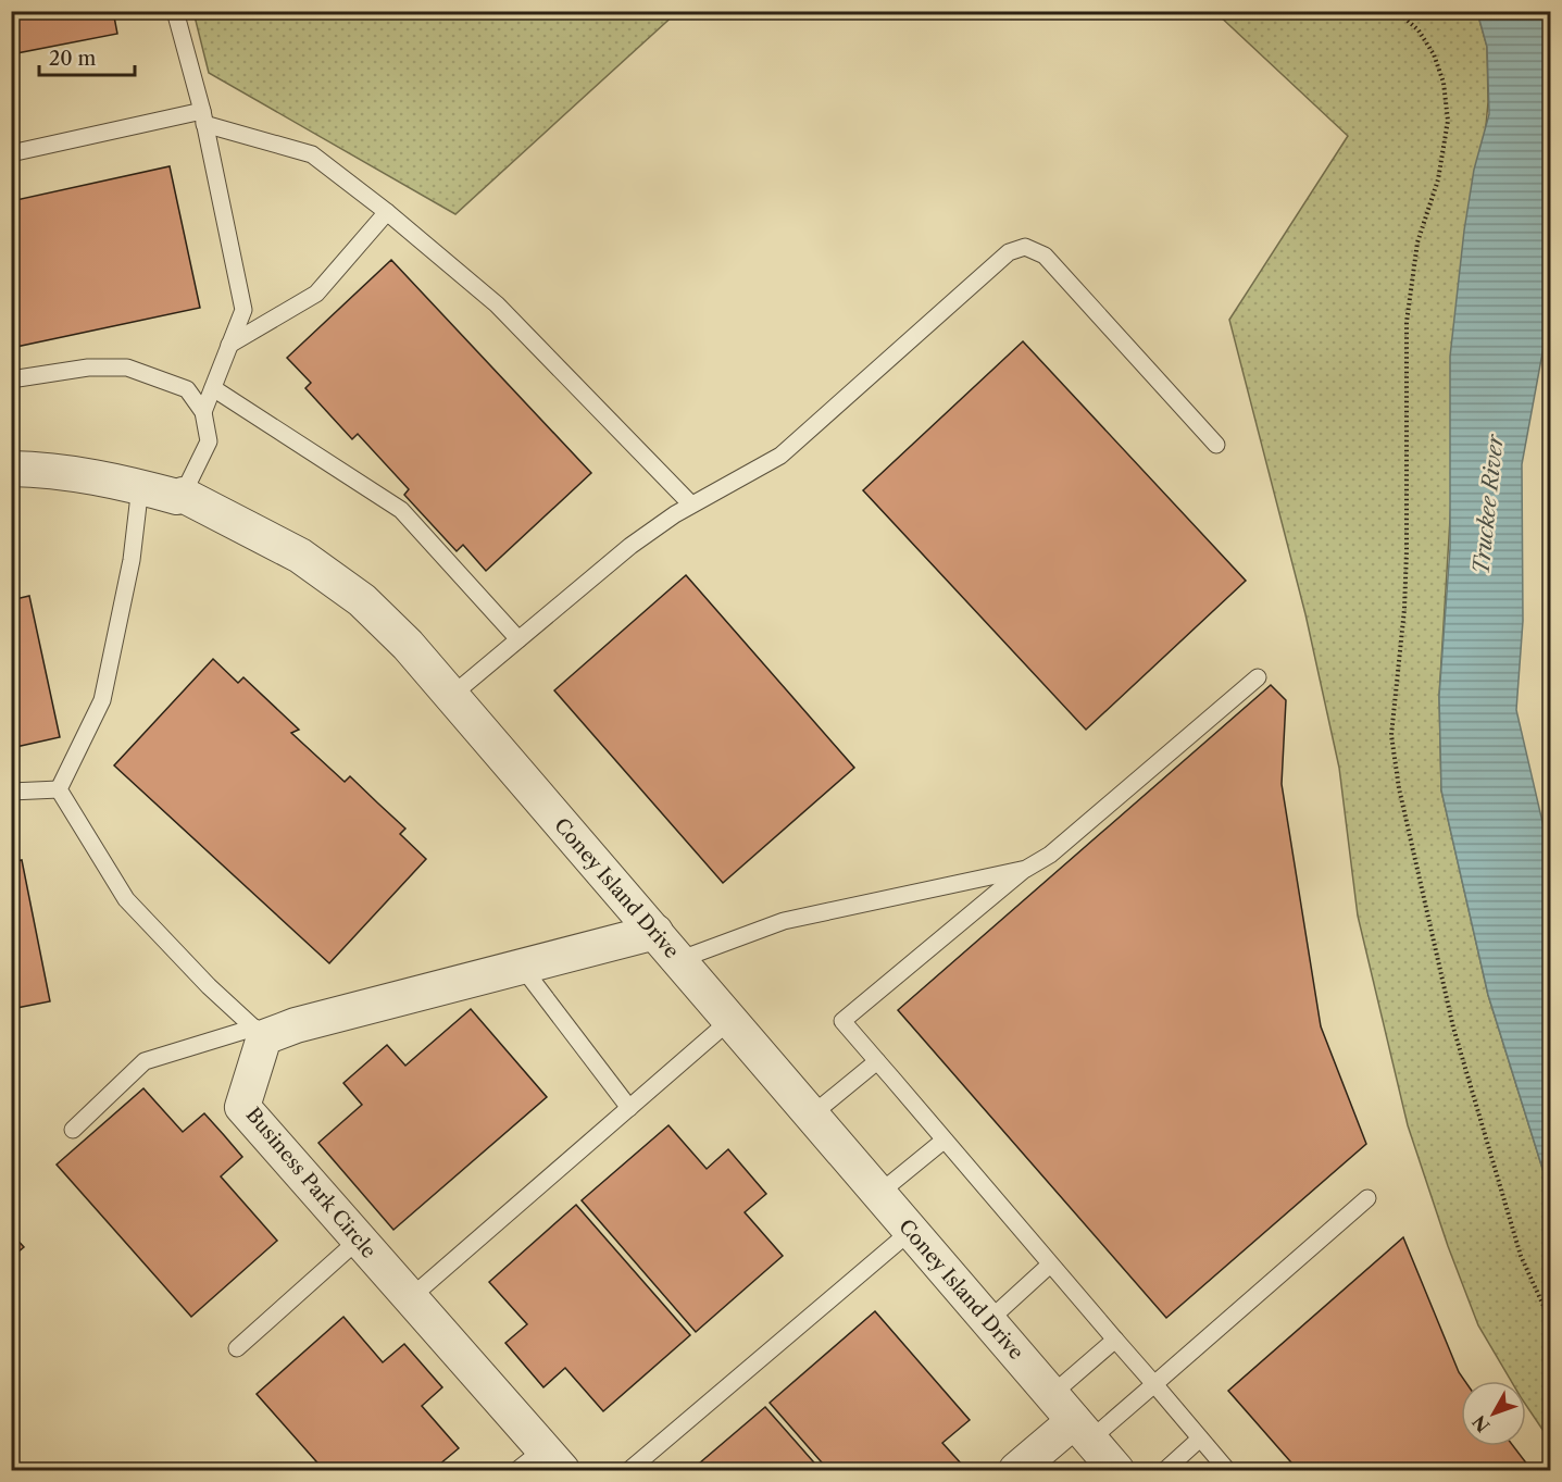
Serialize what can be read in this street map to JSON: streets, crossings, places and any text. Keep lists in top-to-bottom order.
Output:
{
  "streets": {
    "street": ["Coney Island Drive", "Business Park Circle"]
  },
  "water": ["Truckee River"],
  "scale_bar": "20 m",
  "north": "bottom left"
}
